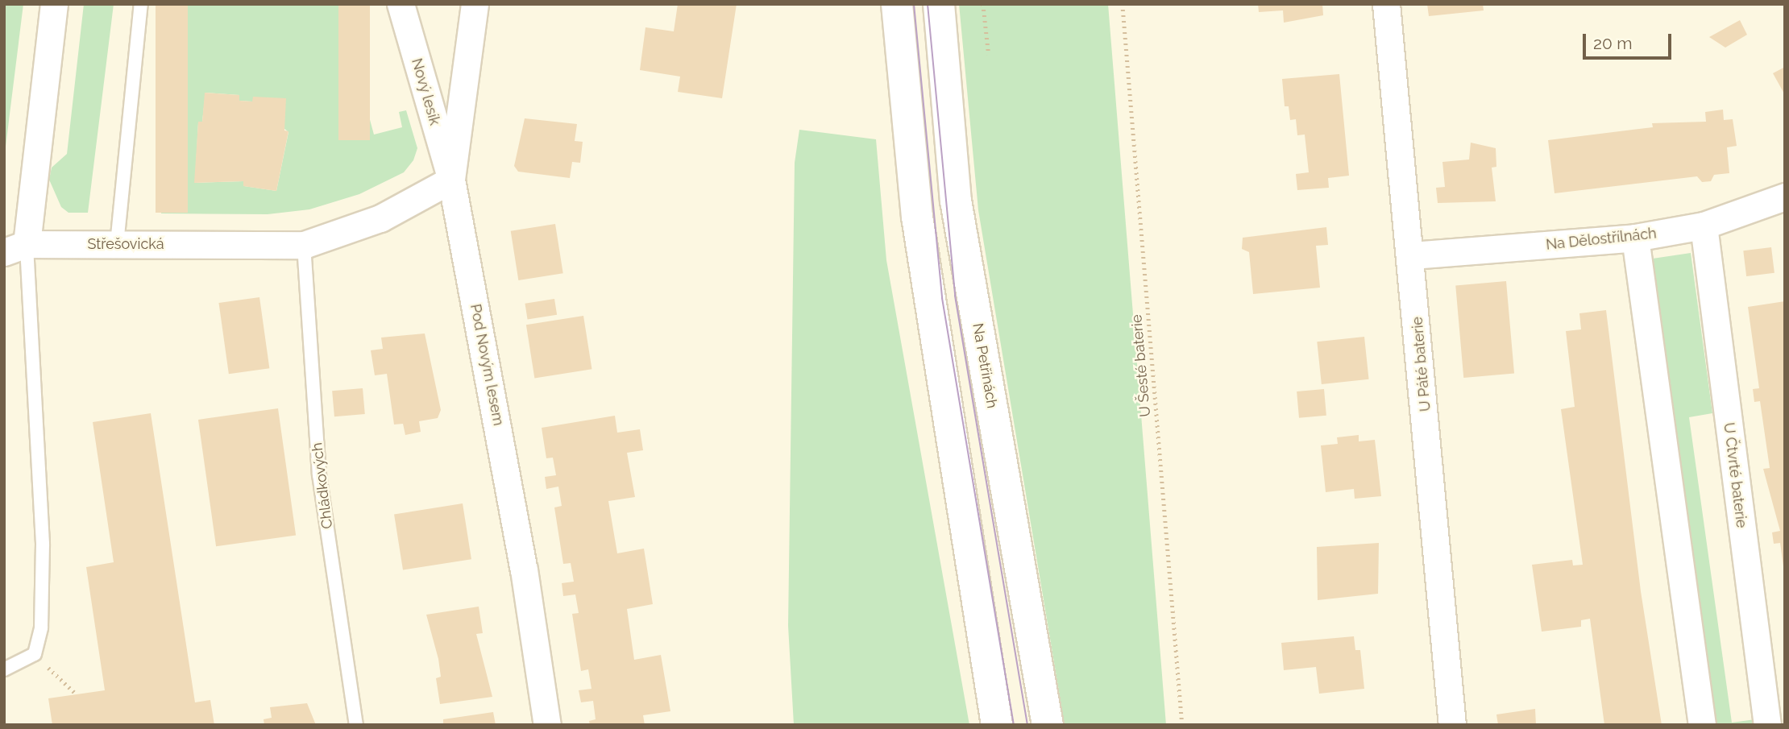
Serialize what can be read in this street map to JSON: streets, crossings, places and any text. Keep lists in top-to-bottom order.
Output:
{
  "streets": {
    "street": [
      "Nový lesík",
      "Na Dělostřílnách",
      "Střešovická",
      "U Páté baterie",
      "Pod Novým lesem",
      "Na Petřinách",
      "U Čtvrté baterie"
    ],
    "lane": ["Chládkových"],
    "path": ["U Šesté baterie"]
  },
  "crossings": [
    ["Nový lesík", "Střešovická"],
    ["Nový lesík", "Pod Novým lesem"],
    ["Na Dělostřílnách", "U Páté baterie"],
    ["Na Dělostřílnách", "U Čtvrté baterie"],
    ["Střešovická", "Pod Novým lesem"],
    ["Střešovická", "Chládkových"]
  ],
  "scale_bar": "20 m"
}
